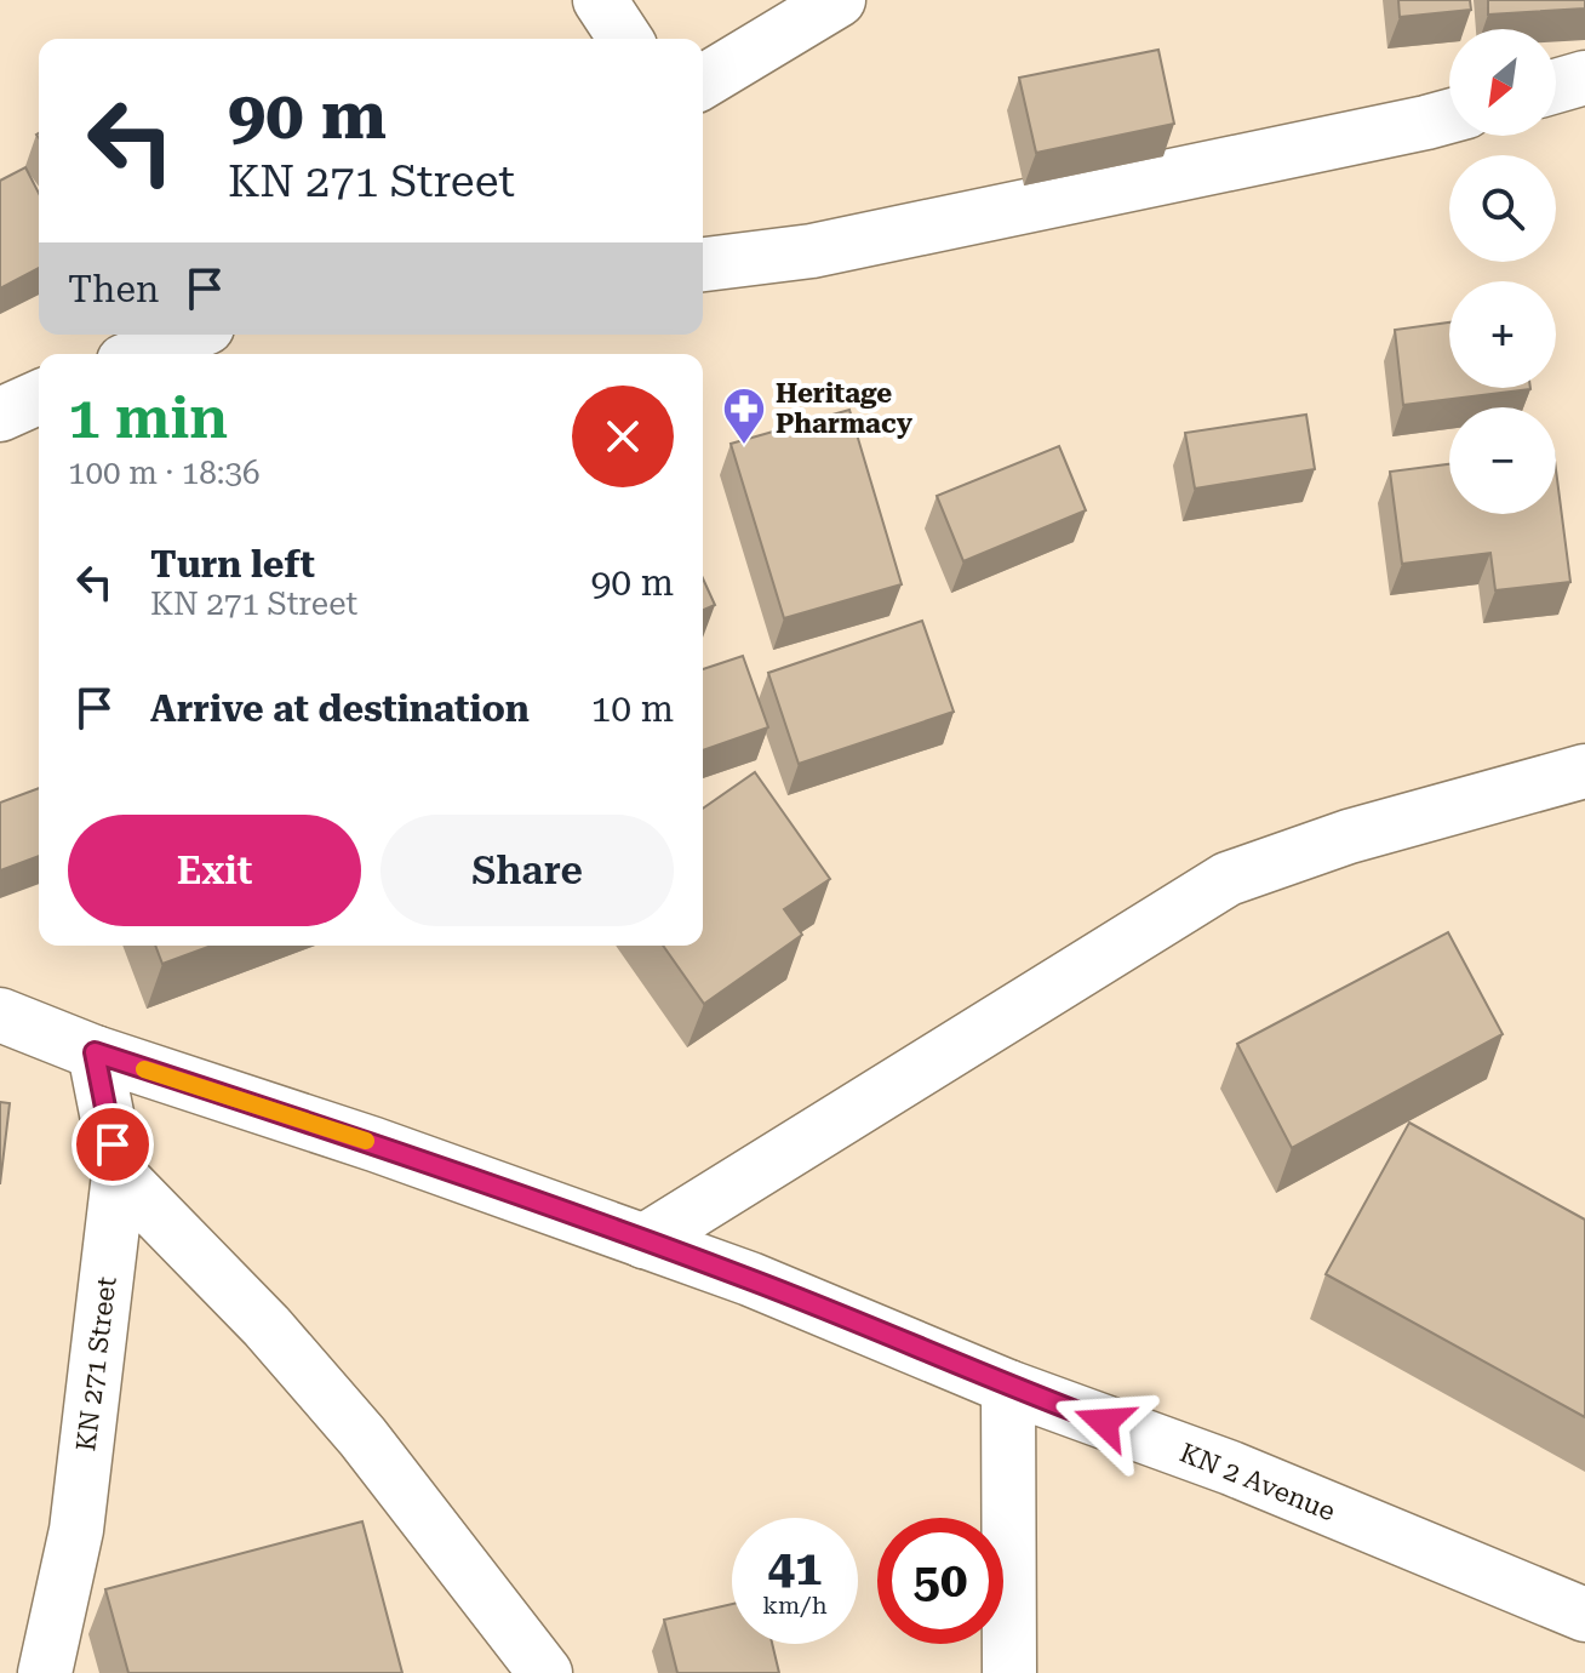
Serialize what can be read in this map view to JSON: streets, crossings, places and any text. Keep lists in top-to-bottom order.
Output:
{
  "streets": {
    "street": ["KN 271 Street", "KN 2 Avenue"]
  },
  "crossings": [
    ["KN 271 Street", "KN 2 Avenue"]
  ],
  "places": {
    "pharmacy": ["Heritage Pharmacy"]
  },
  "north": "bottom left",
  "page": {
    "map_buttons": ["+", "−"],
    "turn": ["90 m", "KN 271 Street"],
    "then": "Then",
    "heading": ["1 min", "100 m · 18:36"],
    "list": [
      {
        "name": "Turn left",
        "note": "KN 271 Street",
        "value": "90 m"
      },
      {
        "name": "Arrive at destination",
        "value": "10 m"
      }
    ],
    "buttons": ["Exit", "Share"],
    "speed": "41 km/h",
    "limit": "50"
  }
}
